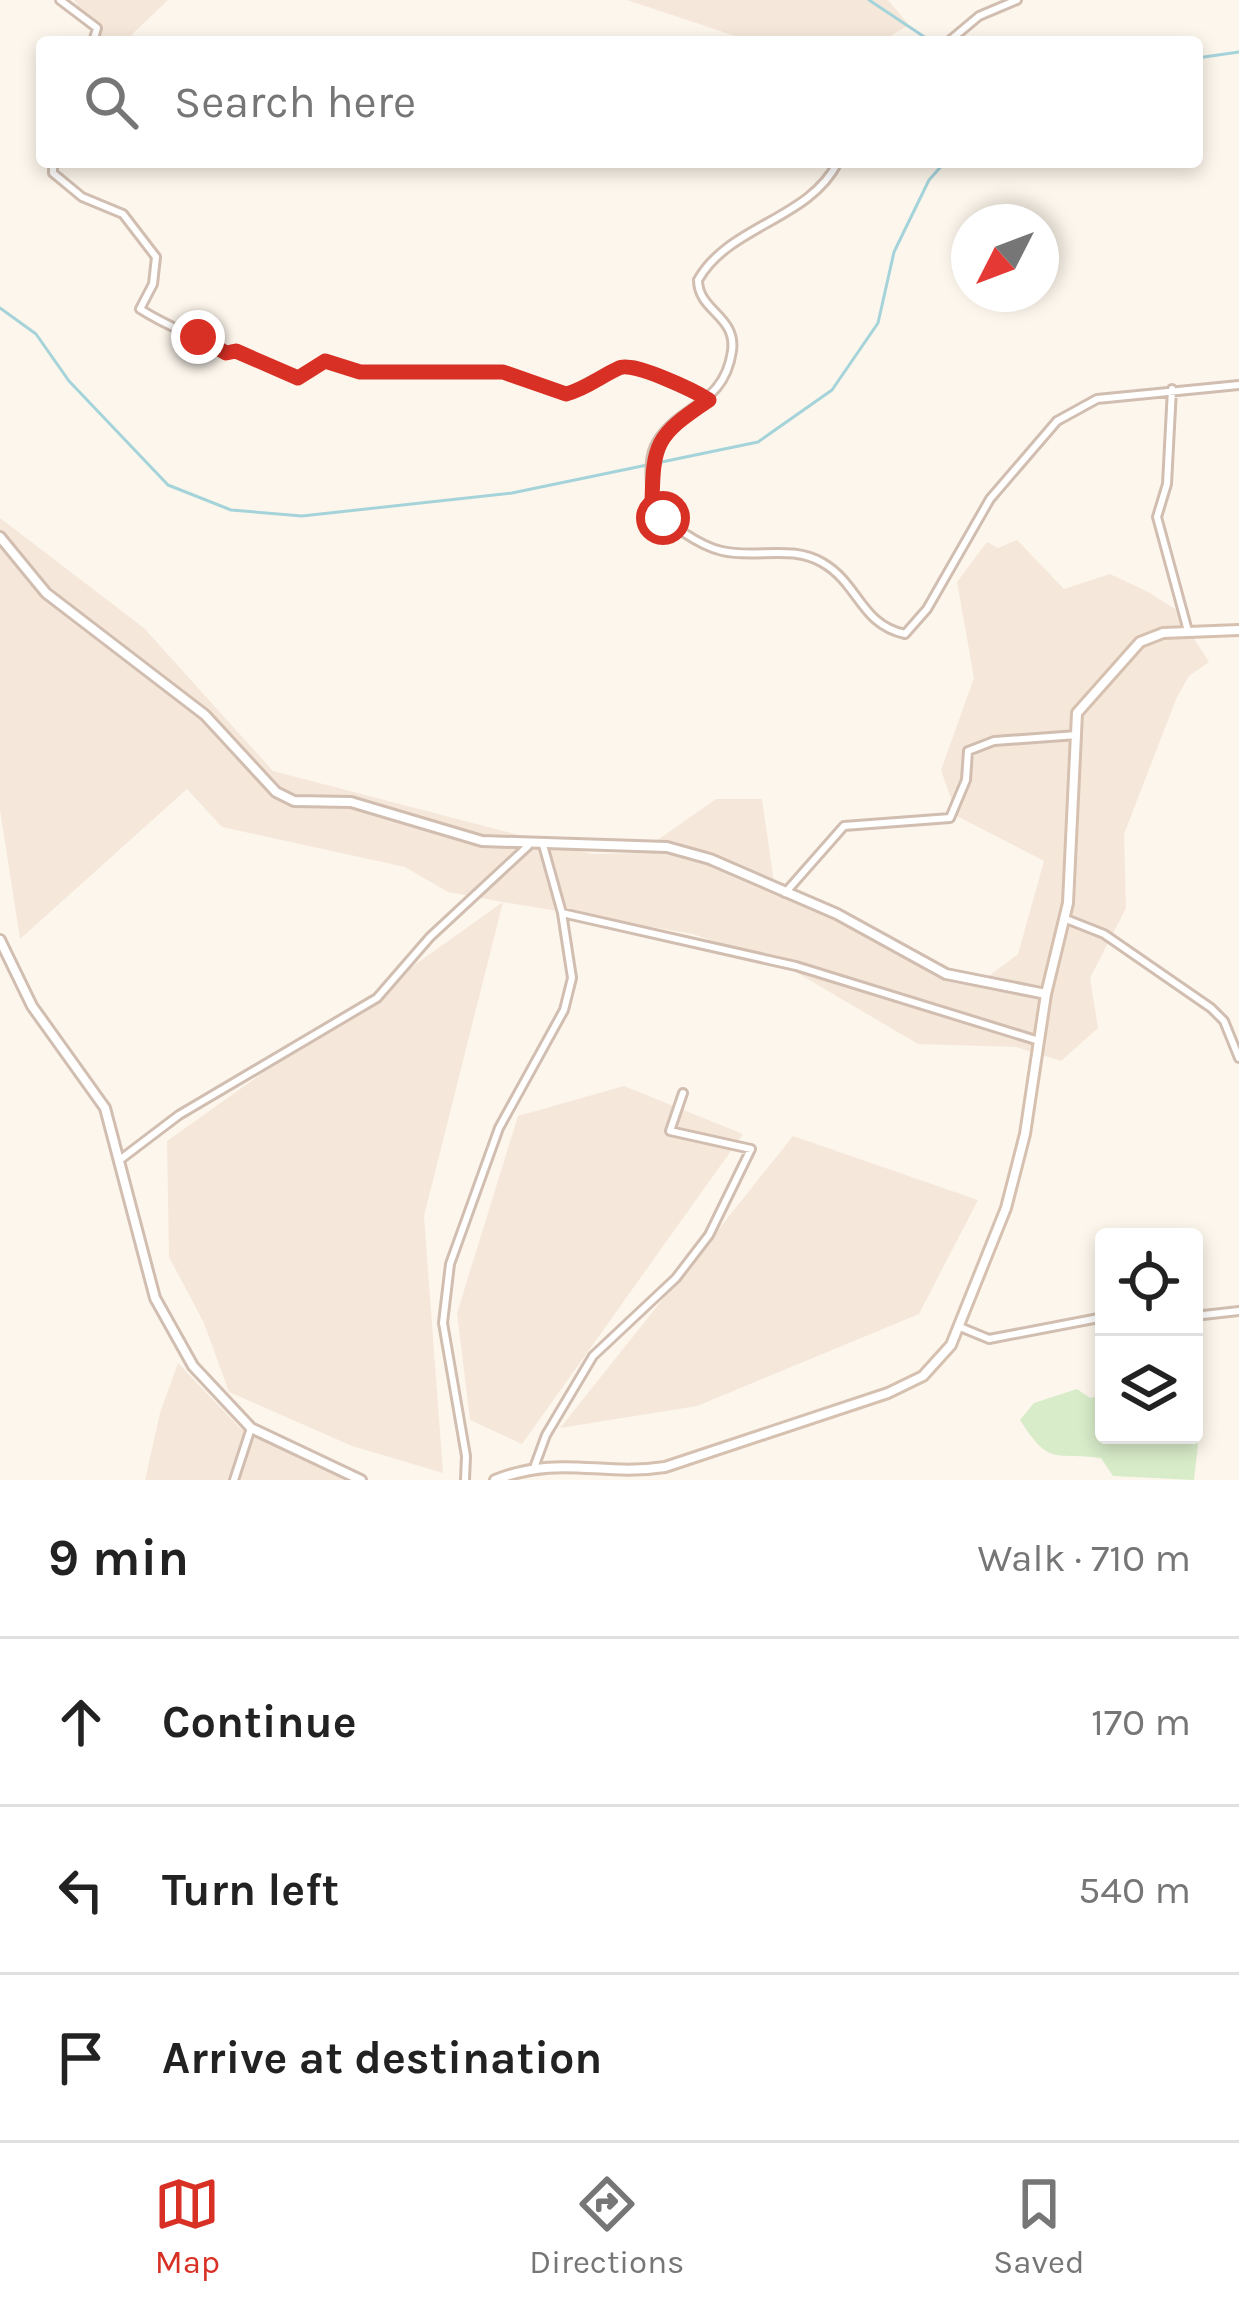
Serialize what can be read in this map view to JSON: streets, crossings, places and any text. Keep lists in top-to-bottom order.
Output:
{
  "north": "bottom left",
  "page": {
    "search": "Search here",
    "heading": ["9 min", "Walk · 710 m"],
    "list": [
      ["Continue", "170 m"],
      ["Turn left", "540 m"],
      "Arrive at destination"
    ],
    "nav": ["Map", "Directions", "Saved"]
  }
}
